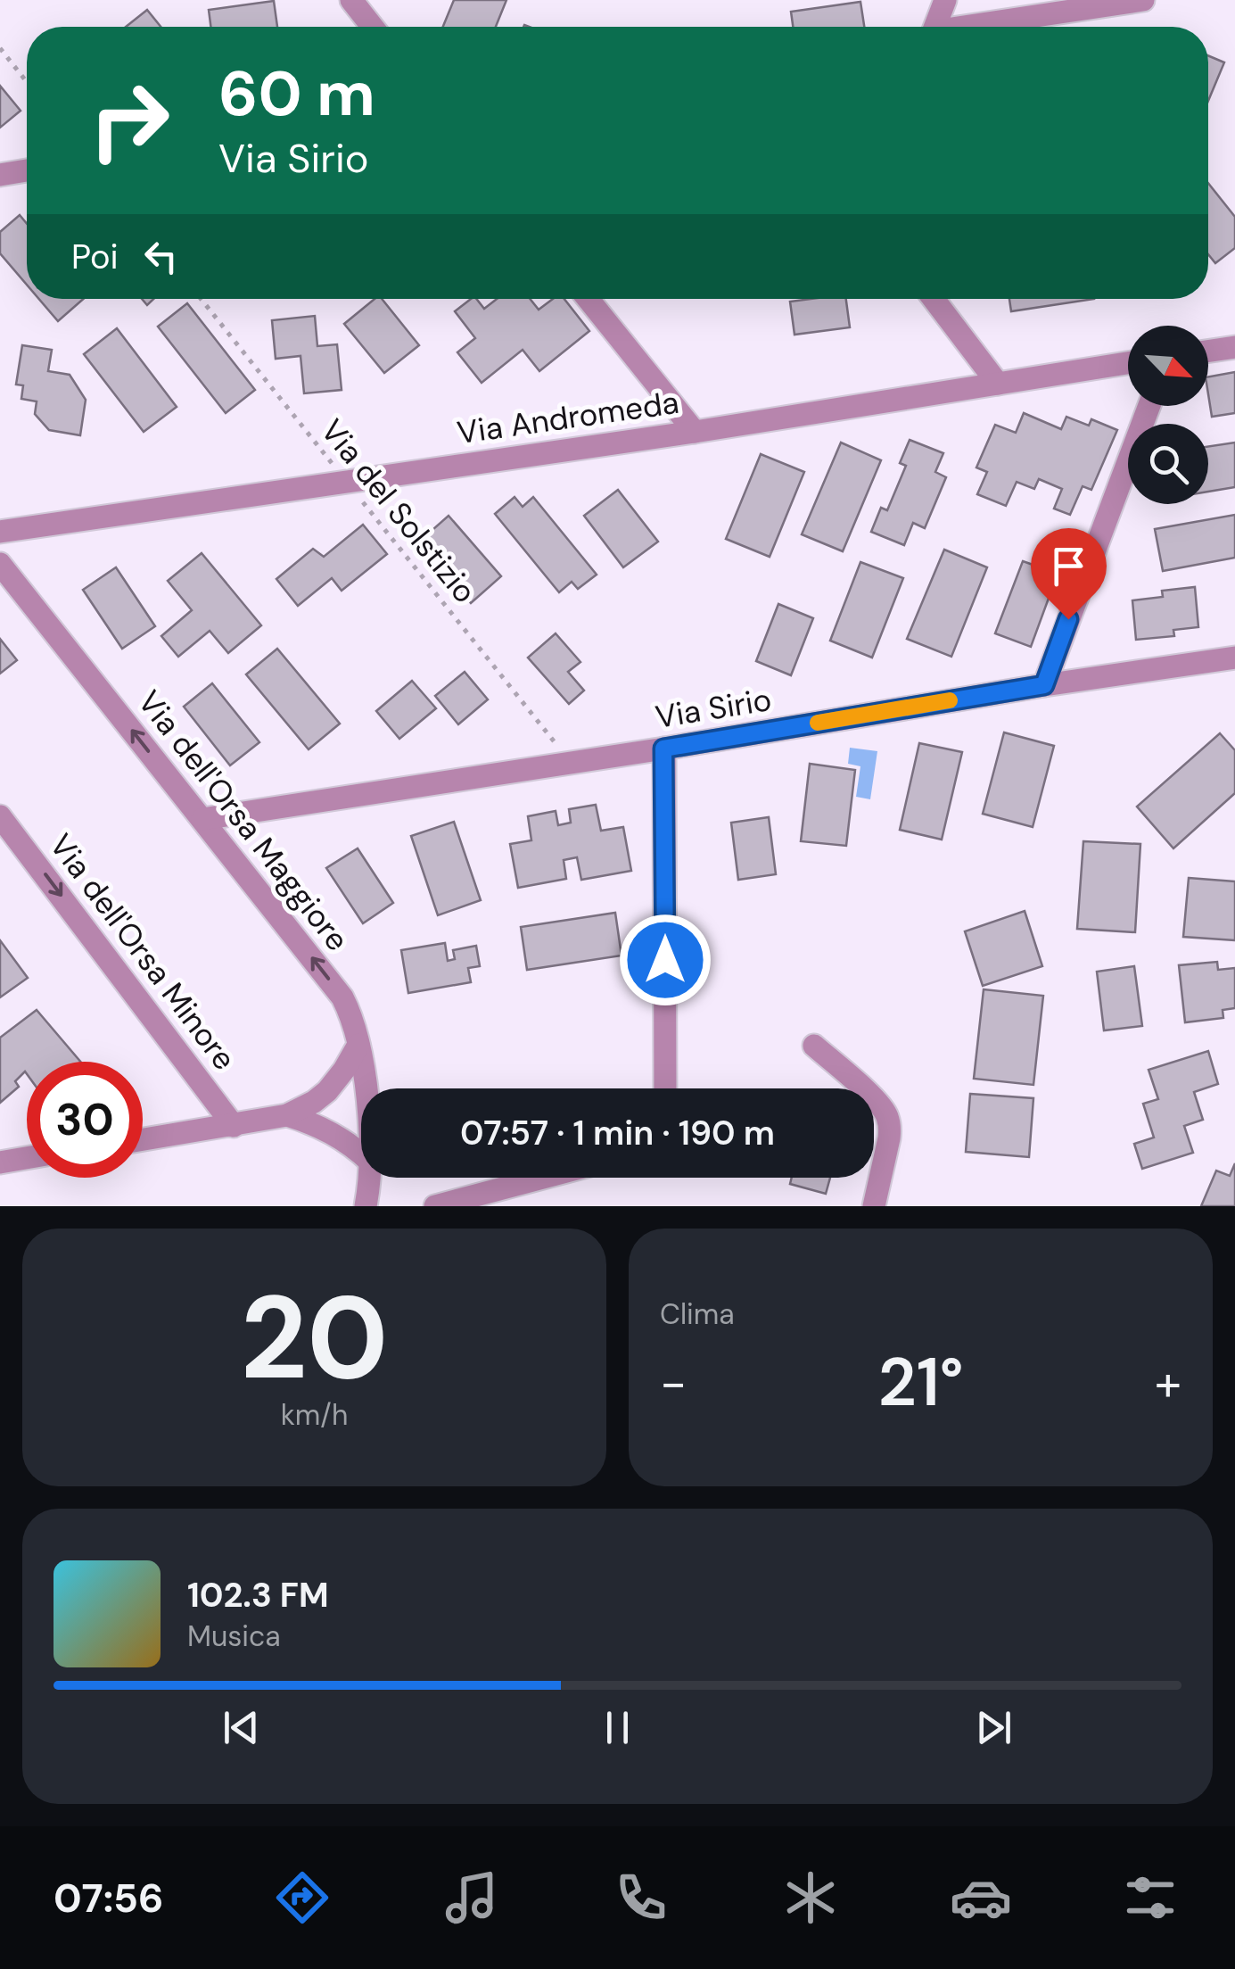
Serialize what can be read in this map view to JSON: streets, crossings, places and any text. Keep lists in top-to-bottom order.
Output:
{
  "streets": {
    "street": [
      "Via Andromeda",
      "Via Sirio",
      "Via dell'Orsa Maggiore",
      "Via dell'Orsa Minore"
    ],
    "path": ["Via del Solstizio"]
  },
  "crossings": [
    ["Via Andromeda", "Via del Solstizio"],
    ["Via del Solstizio", "Via Sirio"],
    ["Via Sirio", "Via dell'Orsa Maggiore"]
  ],
  "one_way": ["Via dell'Orsa Maggiore", "Via dell'Orsa Minore"],
  "north": "bottom right",
  "page": {
    "turn": ["60 m", "Via Sirio"],
    "then": "Poi",
    "limit": "30",
    "trip": "07:57 · 1 min · 190 m",
    "tile": [
      ["20", "km/h"],
      "Clima"
    ],
    "heat": ["−", "21°", "+"],
    "song": ["102.3 FM", "Musica"],
    "tabs": "07:56"
  }
}
